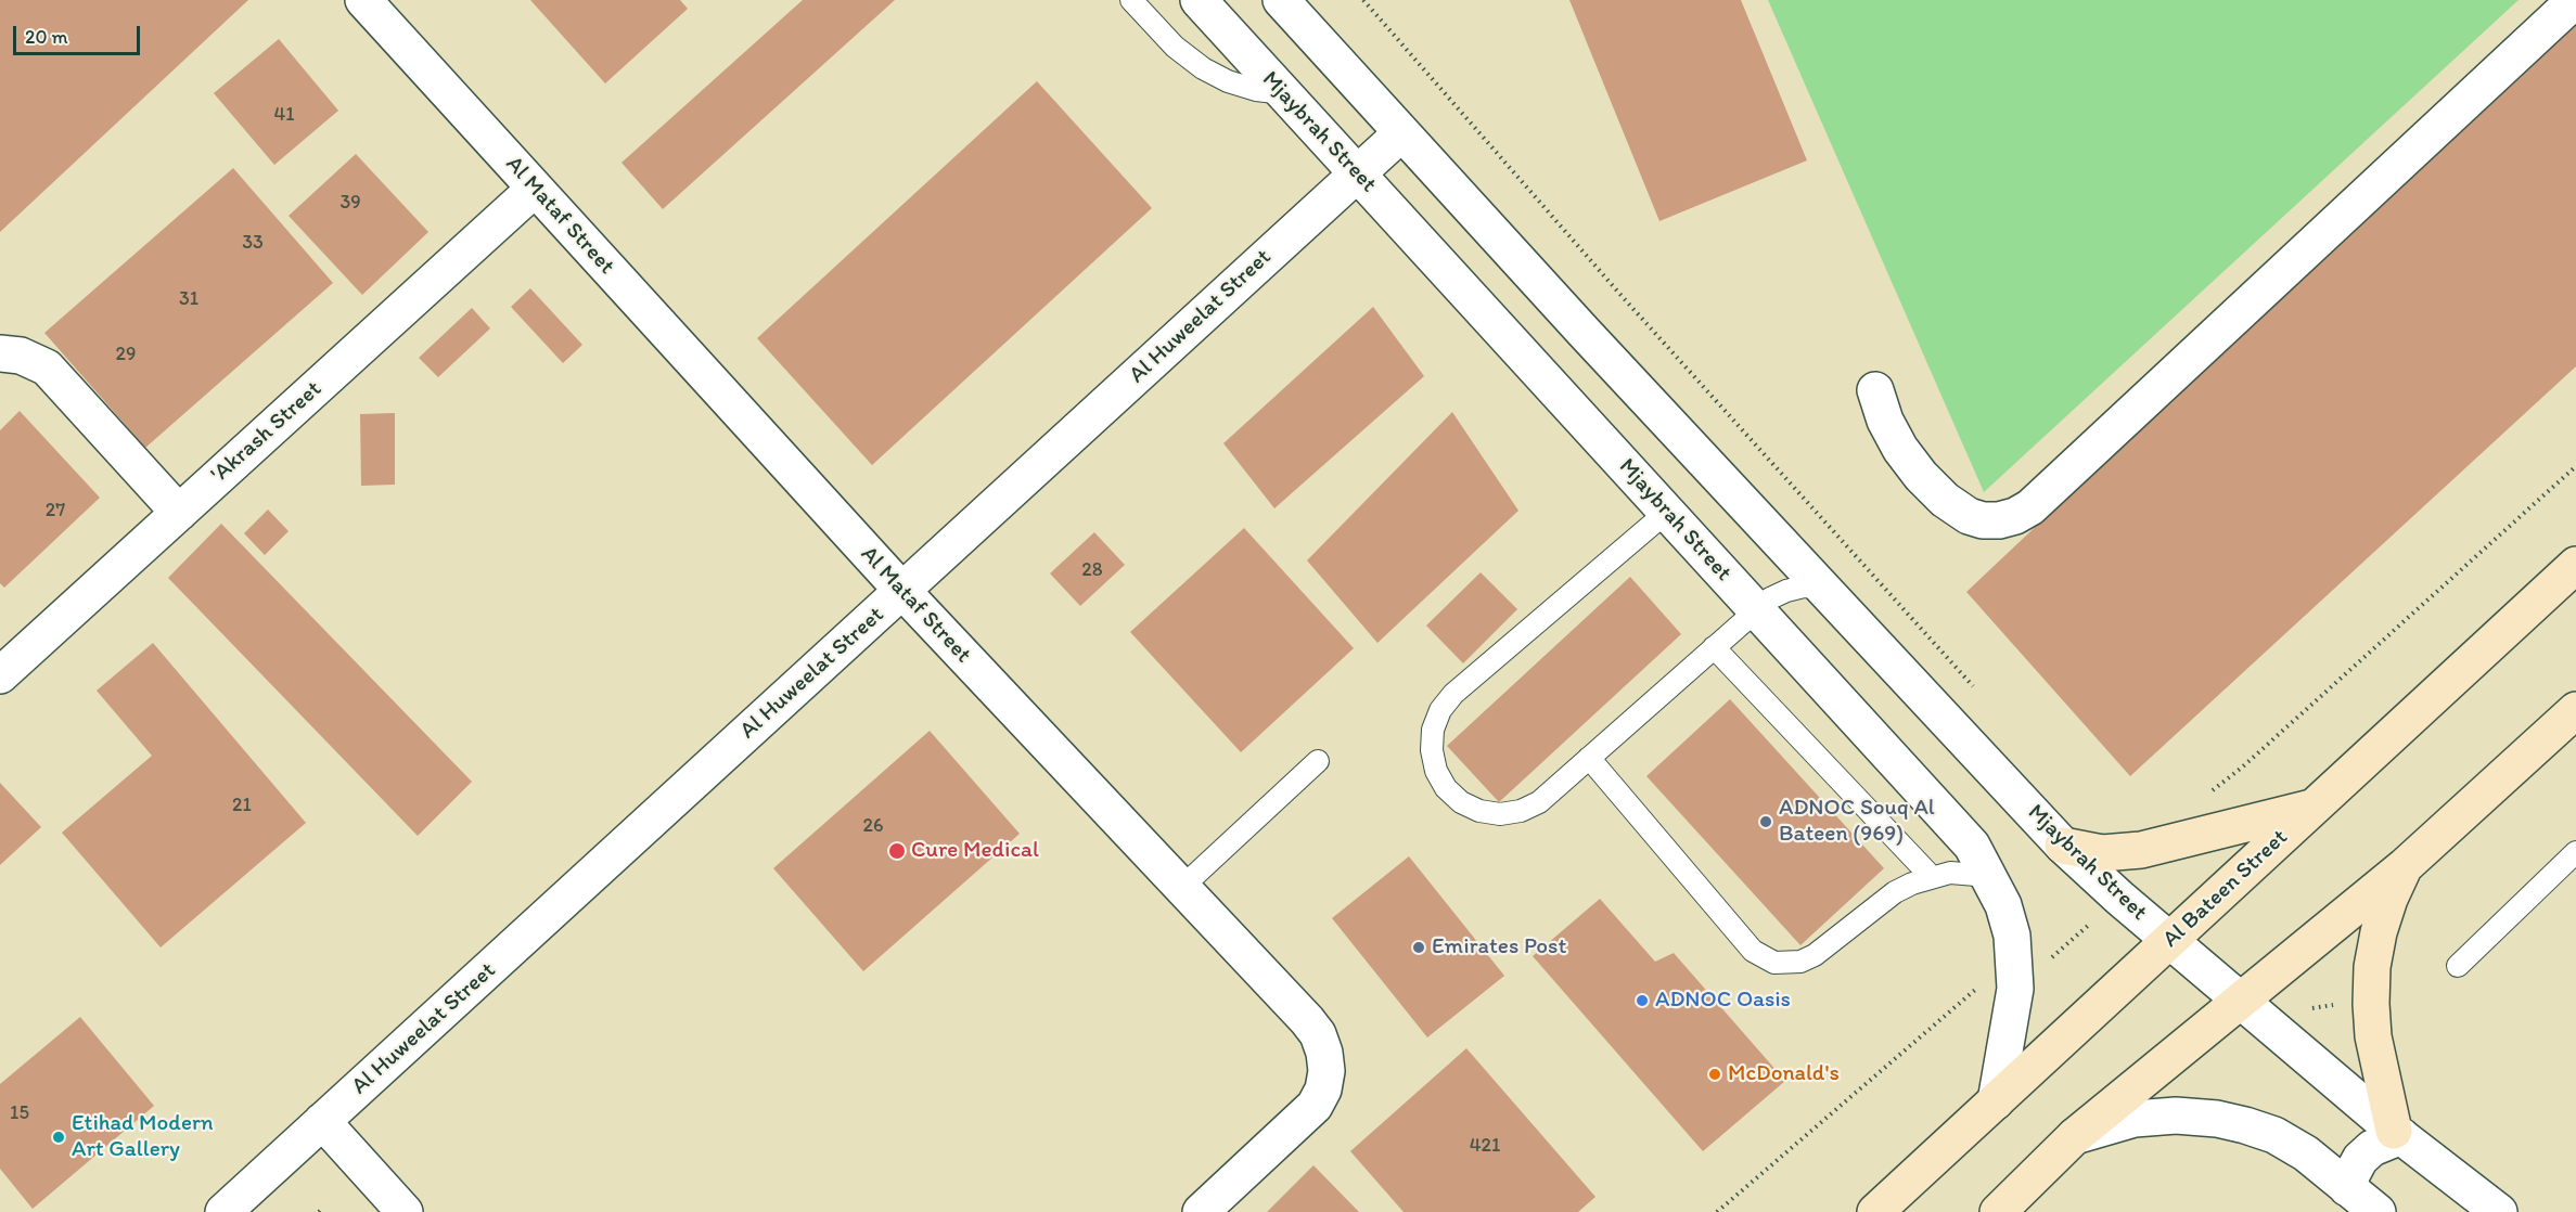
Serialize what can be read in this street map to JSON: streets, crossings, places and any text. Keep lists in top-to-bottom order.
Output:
{
  "streets": {
    "main road": ["Al Bateen Street"],
    "street": [
      "Mjaybrah Street",
      "Al Mataf Street",
      "Al Huweelat Street",
      "'Akrash Street"
    ]
  },
  "crossings": [
    ["Mjaybrah Street", "Al Huweelat Street"],
    ["Mjaybrah Street", "Al Bateen Street"],
    ["Al Mataf Street", "Al Huweelat Street"],
    ["Al Mataf Street", "'Akrash Street"]
  ],
  "places": [
    "ADNOC Souq Al Bateen (969)",
    "Cure Medical",
    "Emirates Post",
    "ADNOC Oasis",
    "McDonald's",
    "Etihad Modern Art Gallery"
  ],
  "house_numbers": [
    "41",
    "39",
    "33",
    "31",
    "29",
    "27",
    "28",
    "21",
    "26",
    "15",
    "421"
  ],
  "scale_bar": "20 m"
}
